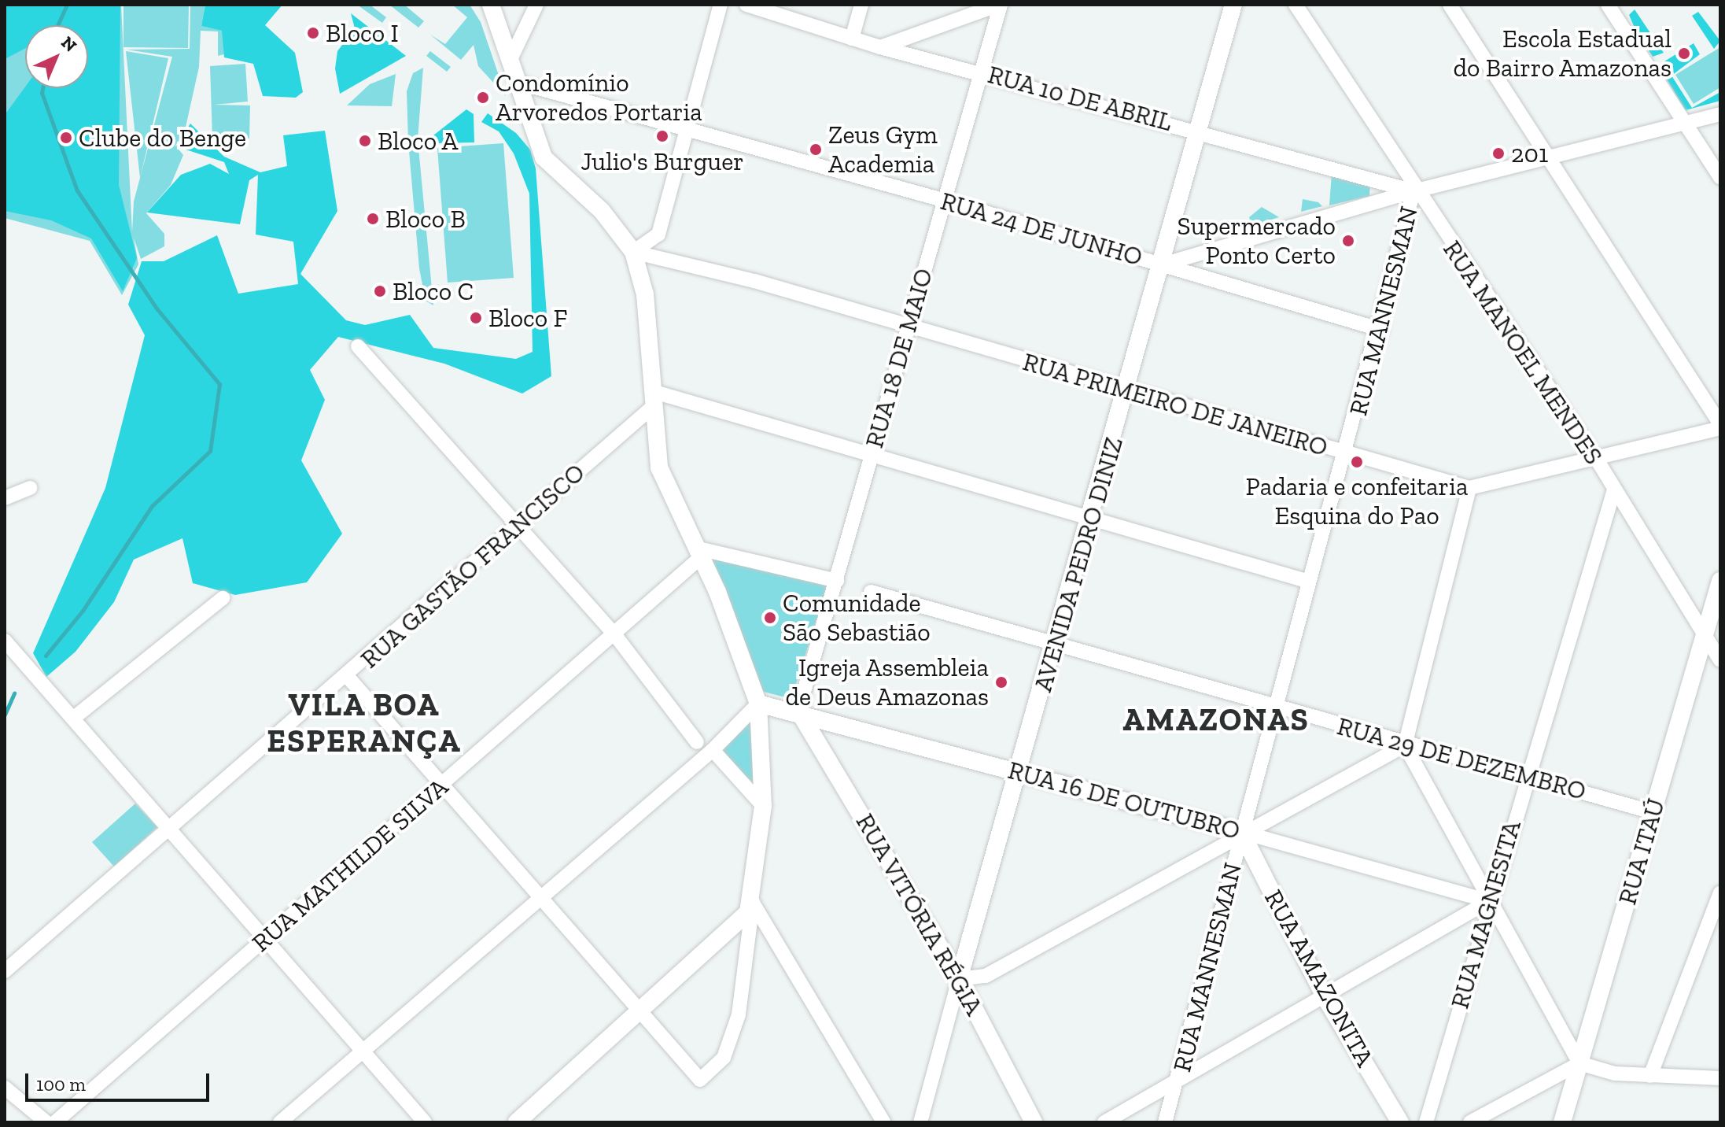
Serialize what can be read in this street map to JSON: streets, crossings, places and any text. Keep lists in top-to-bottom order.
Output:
{
  "streets": {
    "street": [
      "RUA 10 DE ABRIL",
      "RUA 24 DE JUNHO",
      "RUA MANNESMAN",
      "RUA MANOEL MENDES",
      "RUA 18 DE MAIO",
      "RUA PRIMEIRO DE JANEIRO",
      "AVENIDA PEDRO DINIZ",
      "RUA GASTÃO FRANCISCO",
      "RUA 29 DE DEZEMBRO",
      "RUA 16 DE OUTUBRO",
      "RUA ITAÚ",
      "RUA MATHILDE SILVA",
      "RUA VITÓRIA RÉGIA",
      "RUA MAGNESITA",
      "RUA AMAZONITA"
    ]
  },
  "crossings": [
    ["RUA 10 DE ABRIL", "RUA MANNESMAN"],
    ["RUA 10 DE ABRIL", "RUA MANOEL MENDES"],
    ["RUA 10 DE ABRIL", "RUA 18 DE MAIO"],
    ["RUA 10 DE ABRIL", "AVENIDA PEDRO DINIZ"],
    ["RUA 24 DE JUNHO", "RUA MANNESMAN"],
    ["RUA 24 DE JUNHO", "RUA 18 DE MAIO"],
    ["RUA 24 DE JUNHO", "AVENIDA PEDRO DINIZ"],
    ["RUA MANNESMAN", "RUA MANOEL MENDES"],
    ["RUA MANNESMAN", "RUA PRIMEIRO DE JANEIRO"],
    ["RUA MANNESMAN", "RUA 29 DE DEZEMBRO"],
    ["RUA MANNESMAN", "RUA 16 DE OUTUBRO"],
    ["RUA MANNESMAN", "RUA AMAZONITA"],
    ["RUA MANOEL MENDES", "RUA PRIMEIRO DE JANEIRO"],
    ["RUA MANOEL MENDES", "RUA ITAÚ"],
    ["RUA MANOEL MENDES", "RUA MAGNESITA"],
    ["RUA 18 DE MAIO", "RUA PRIMEIRO DE JANEIRO"],
    ["RUA 18 DE MAIO", "RUA 16 DE OUTUBRO"],
    ["RUA 18 DE MAIO", "RUA VITÓRIA RÉGIA"],
    ["RUA PRIMEIRO DE JANEIRO", "AVENIDA PEDRO DINIZ"],
    ["AVENIDA PEDRO DINIZ", "RUA 29 DE DEZEMBRO"],
    ["AVENIDA PEDRO DINIZ", "RUA 16 DE OUTUBRO"],
    ["AVENIDA PEDRO DINIZ", "RUA VITÓRIA RÉGIA"],
    ["RUA 29 DE DEZEMBRO", "RUA ITAÚ"],
    ["RUA 29 DE DEZEMBRO", "RUA MAGNESITA"],
    ["RUA 16 DE OUTUBRO", "RUA VITÓRIA RÉGIA"],
    ["RUA 16 DE OUTUBRO", "RUA MAGNESITA"],
    ["RUA 16 DE OUTUBRO", "RUA AMAZONITA"]
  ],
  "districts": ["VILA BOA ESPERANÇA", "AMAZONAS"],
  "places": [
    "Bloco I",
    "Escola Estadual do Bairro Amazonas",
    "Condomínio Arvoredos Portaria",
    "Julio's Burguer",
    "Clube do Benge",
    "Bloco A",
    "Zeus Gym Academia",
    "201",
    "Bloco B",
    "Supermercado Ponto Certo",
    "Bloco C",
    "Bloco F",
    "Padaria e confeitaria Esquina do Pao",
    "Comunidade São Sebastião",
    "Igreja Assembleia de Deus Amazonas"
  ],
  "scale_bar": "100 m",
  "north": "top right"
}
